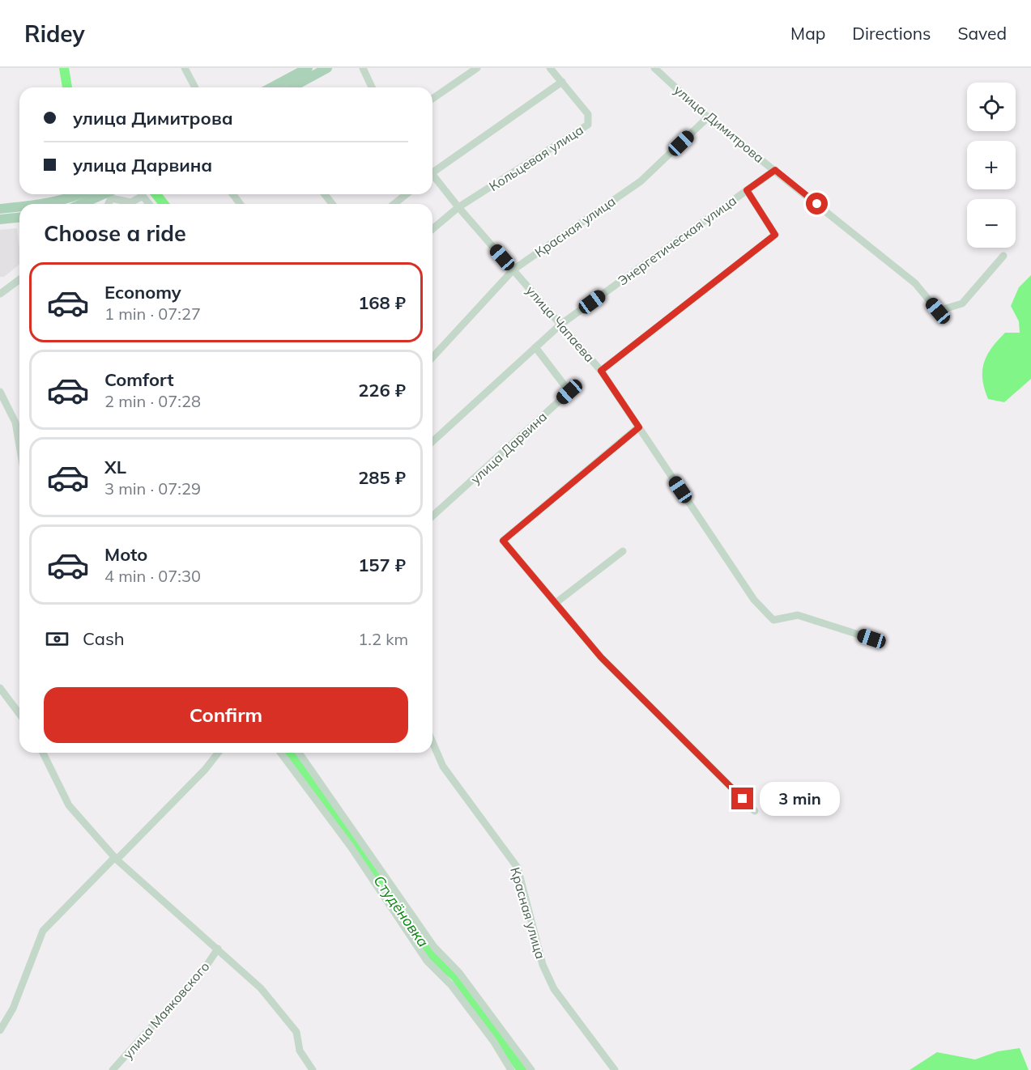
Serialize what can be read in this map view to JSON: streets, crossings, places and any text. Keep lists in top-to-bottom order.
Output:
{
  "streets": {
    "street": [
      "улица Димитрова",
      "Кольцевая улица",
      "Красная улица",
      "Энергетическая улица",
      "улица Чапаева",
      "улица Дарвина",
      "улица Маяковского"
    ]
  },
  "crossings": [
    ["улица Димитрова", "Красная улица"],
    ["улица Димитрова", "Энергетическая улица"],
    ["Кольцевая улица", "улица Чапаева"],
    ["Красная улица", "улица Чапаева"],
    ["Энергетическая улица", "улица Чапаева"],
    ["Энергетическая улица", "улица Дарвина"]
  ],
  "water": ["Студёновка"],
  "page": {
    "header": "Ridey",
    "nav": ["Map", "Directions", "Saved"],
    "map_buttons": ["+", "−"],
    "banner": ["улица Димитрова", "улица Дарвина"],
    "heading": "Choose a ride",
    "list": [
      {
        "name": "Economy",
        "note": "1 min · 07:27",
        "value": "168 ₽"
      },
      {
        "name": "Comfort",
        "note": "2 min · 07:28",
        "value": "226 ₽"
      },
      {
        "name": "XL",
        "note": "3 min · 07:29",
        "value": "285 ₽"
      },
      {
        "name": "Moto",
        "note": "4 min · 07:30",
        "value": "157 ₽"
      }
    ],
    "pay": ["Cash", "1.2 km"],
    "buttons": "Confirm",
    "bubble": "3 min"
  }
}
